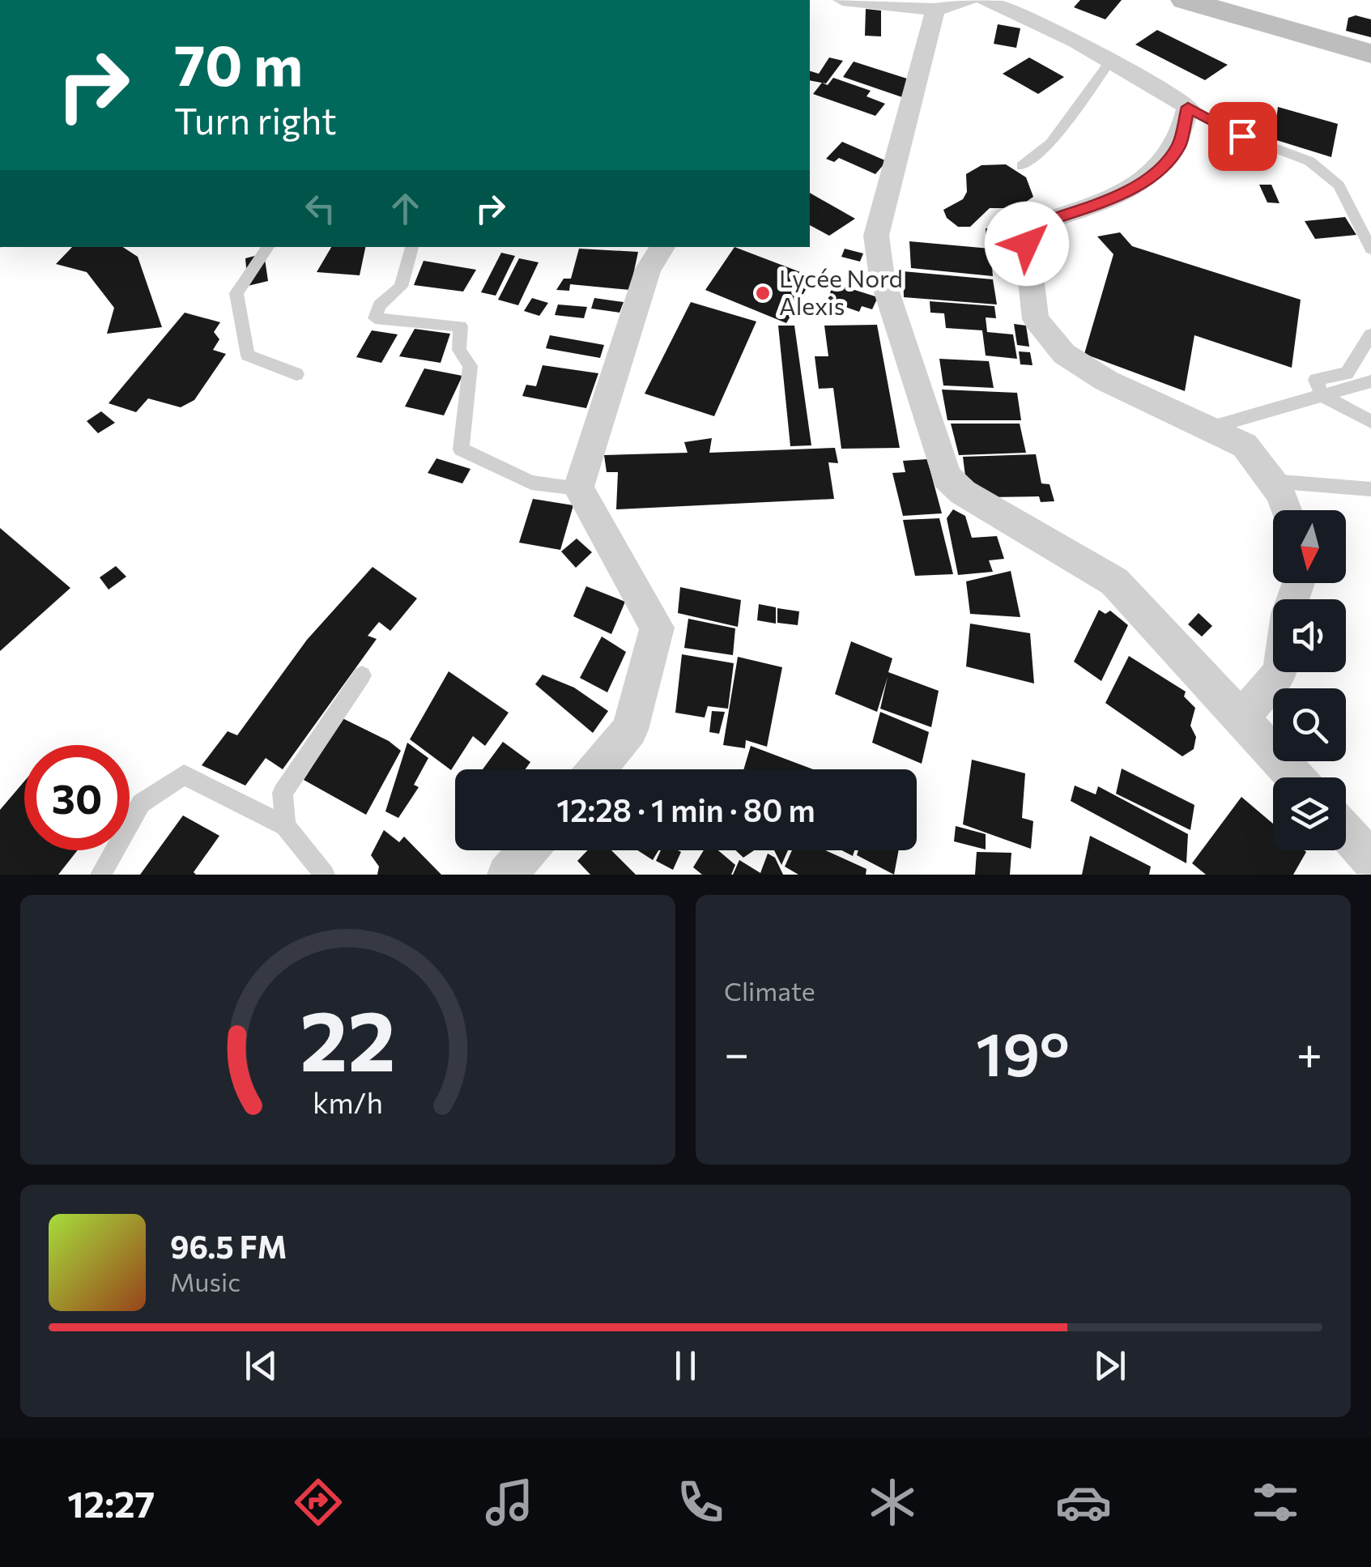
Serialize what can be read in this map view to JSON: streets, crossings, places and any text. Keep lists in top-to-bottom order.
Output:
{
  "places": ["Lycée Nord Alexis"],
  "north": "bottom",
  "page": {
    "turn": ["70 m", "Turn right"],
    "limit": "30",
    "trip": "12:28 · 1 min · 80 m",
    "tile": "Climate",
    "heat": ["−", "19°", "+"],
    "song": ["96.5 FM", "Music"],
    "tabs": "12:27",
    "gauge": ["22", "km/h"]
  }
}
